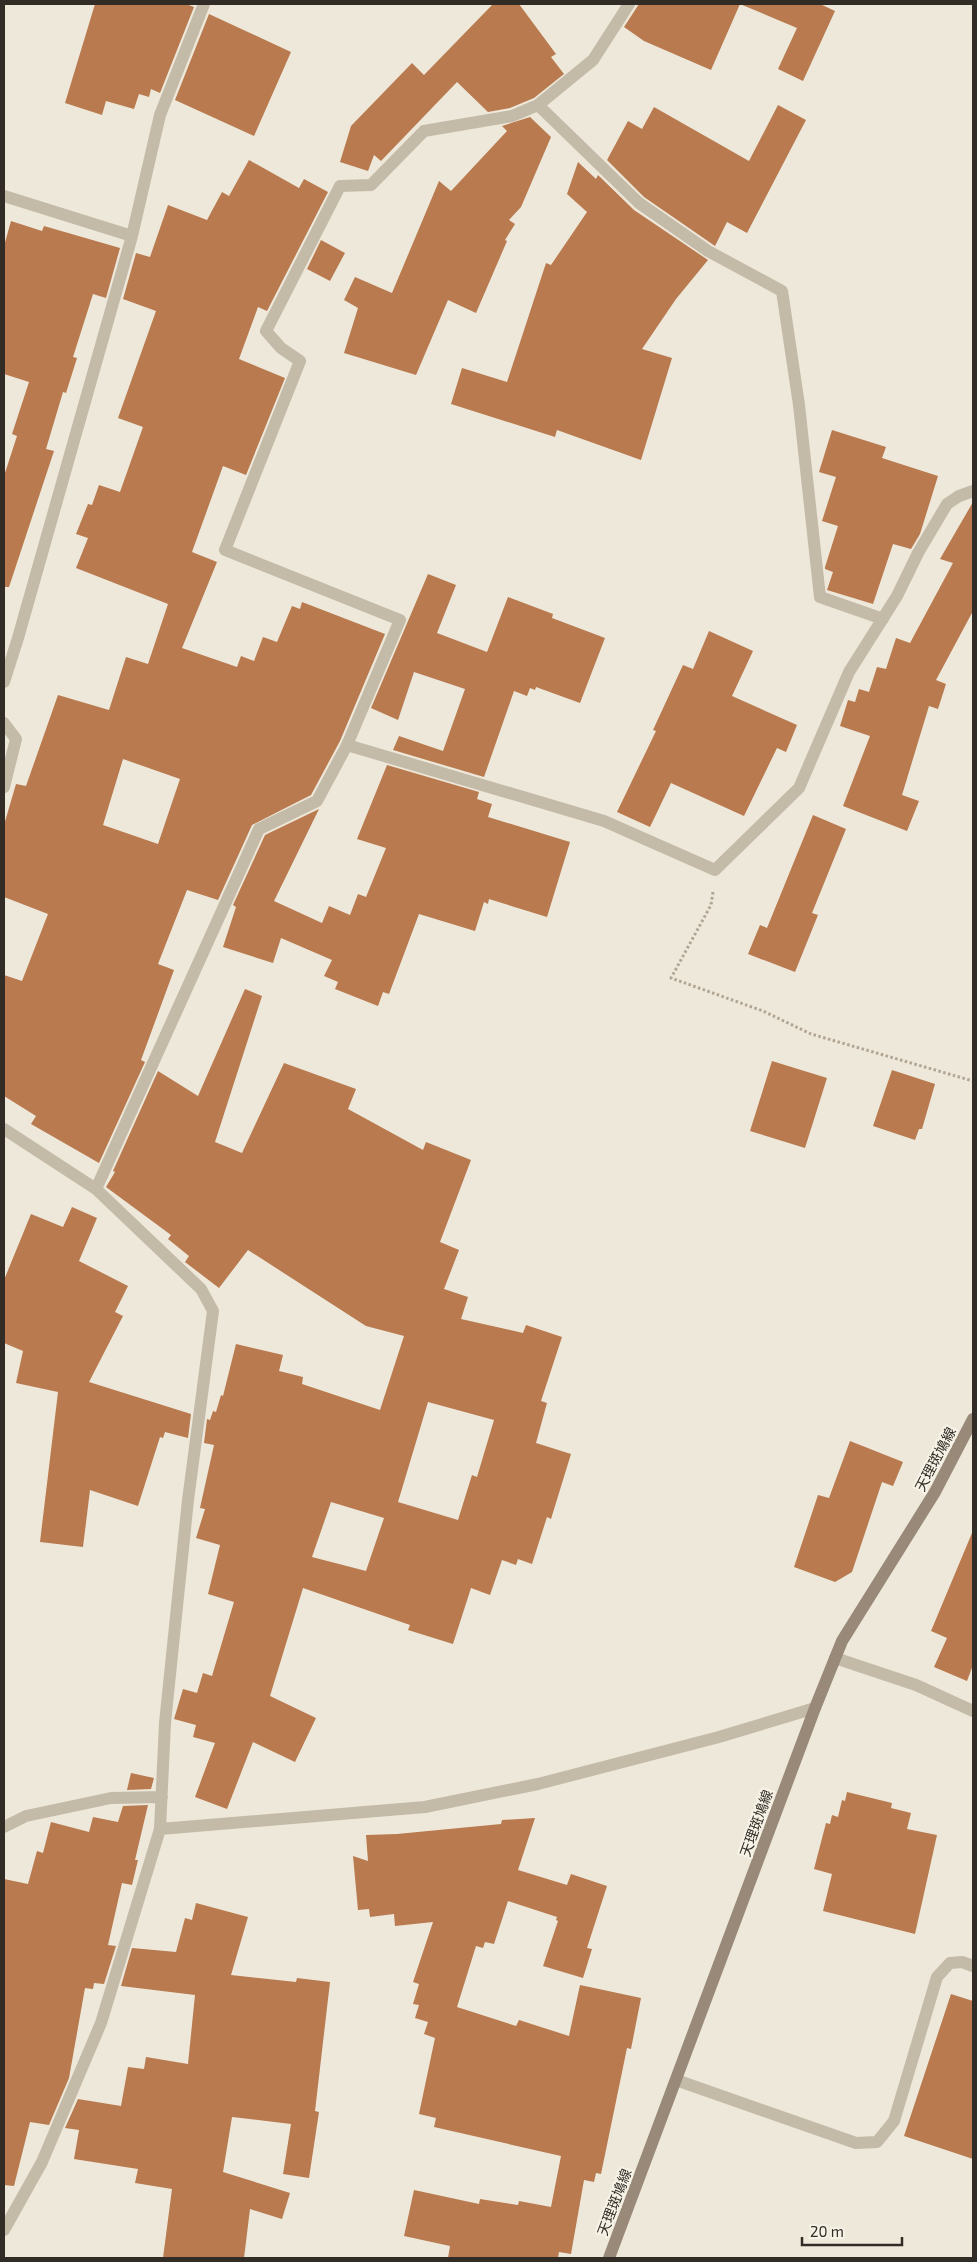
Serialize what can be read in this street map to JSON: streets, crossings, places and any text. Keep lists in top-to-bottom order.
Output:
{
  "streets": {
    "main road": ["天理斑鳩線"]
  },
  "scale_bar": "20 m"
}
